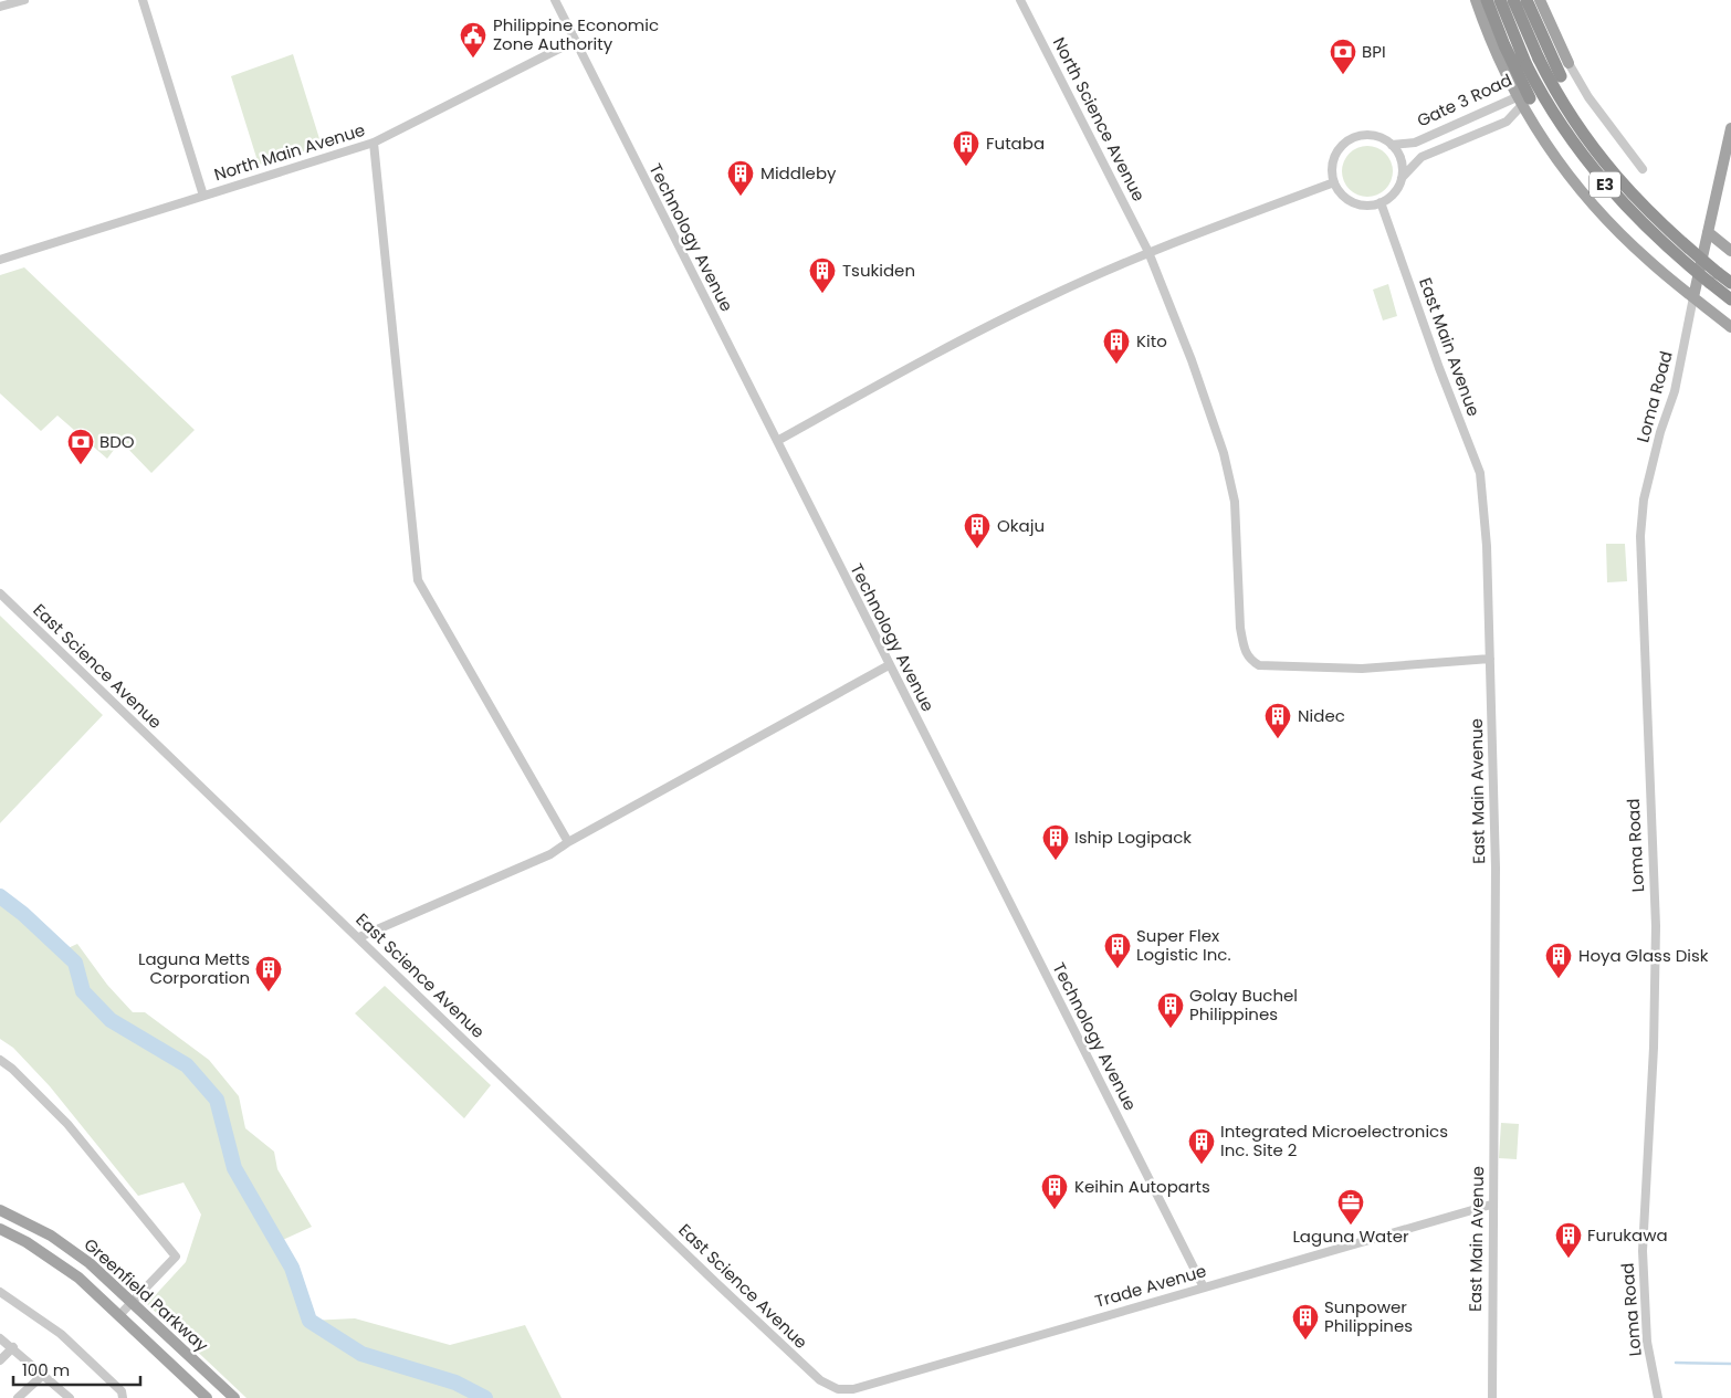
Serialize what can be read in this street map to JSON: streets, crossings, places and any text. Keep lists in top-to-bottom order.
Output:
{
  "streets": {
    "highway": ["E3"],
    "main road": ["Gate 3 Road", "Greenfield Parkway"],
    "street": [
      "North Science Avenue",
      "North Main Avenue",
      "Technology Avenue",
      "East Main Avenue",
      "Loma Road",
      "East Science Avenue",
      "Trade Avenue"
    ]
  },
  "crossings": [
    ["Gate 3 Road", "East Main Avenue"],
    ["North Science Avenue", "East Main Avenue"],
    ["North Main Avenue", "Technology Avenue"],
    ["Technology Avenue", "Trade Avenue"],
    ["East Main Avenue", "Trade Avenue"],
    ["East Science Avenue", "Trade Avenue"]
  ],
  "places": {
    "public building": ["Philippine Economic Zone Authority"],
    "bank": ["BPI", "BDO"],
    "building": [
      "Futaba",
      "Middleby",
      "Tsukiden",
      "Kito",
      "Okaju",
      "Nidec",
      "Iship Logipack",
      "Super Flex Logistic Inc.",
      "Hoya Glass Disk",
      "Laguna Metts Corporation",
      "Golay Buchel Philippines",
      "Integrated Microelectronics Inc. Site 2",
      "Keihin Autoparts",
      "Furukawa",
      "Sunpower Philippines"
    ],
    "office": ["Laguna Water"]
  },
  "scale_bar": "100 m"
}
